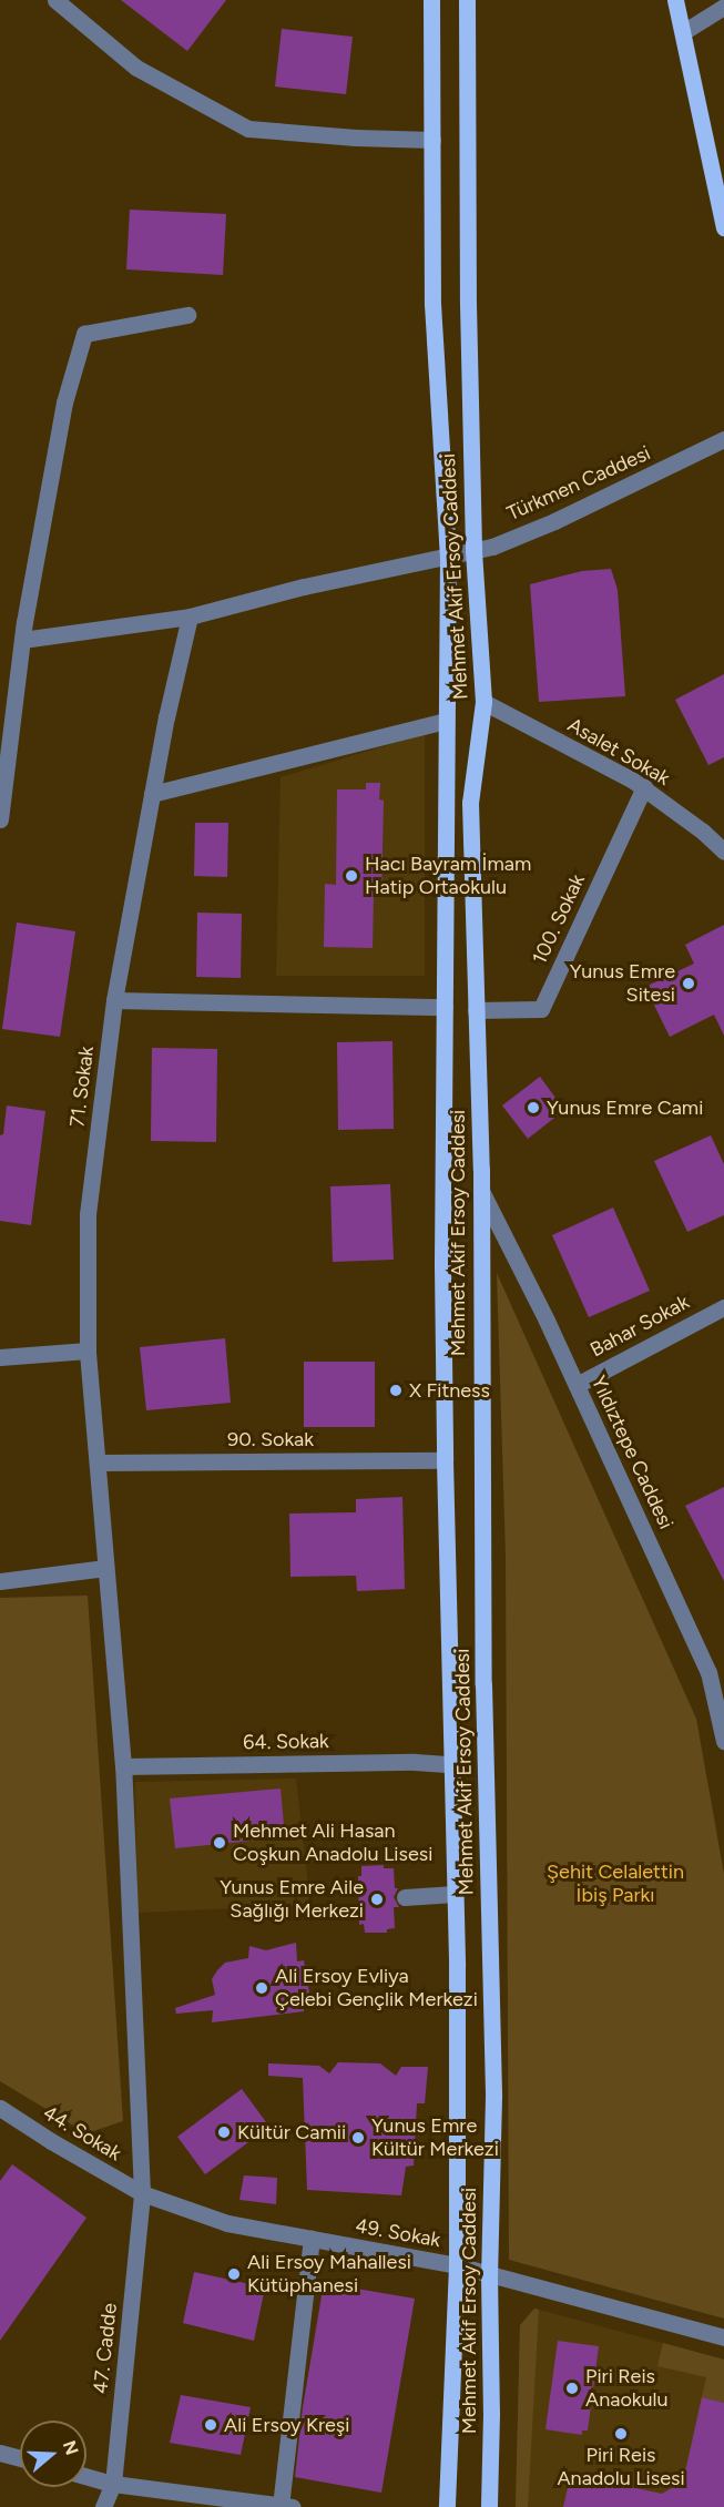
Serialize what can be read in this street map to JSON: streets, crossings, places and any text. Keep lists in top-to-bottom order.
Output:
{
  "streets": {
    "main road": ["Mehmet Akif Ersoy Caddesi"],
    "street": [
      "Türkmen Caddesi",
      "Asalet Sokak",
      "100. Sokak",
      "71. Sokak",
      "Bahar Sokak",
      "90. Sokak",
      "Yıldıztepe Caddesi",
      "64. Sokak",
      "44. Sokak",
      "49. Sokak",
      "47. Cadde"
    ]
  },
  "crossings": [
    ["Türkmen Caddesi", "Mehmet Akif Ersoy Caddesi"],
    ["Türkmen Caddesi", "71. Sokak"],
    ["Mehmet Akif Ersoy Caddesi", "Asalet Sokak"],
    ["Mehmet Akif Ersoy Caddesi", "100. Sokak"],
    ["Mehmet Akif Ersoy Caddesi", "90. Sokak"],
    ["Mehmet Akif Ersoy Caddesi", "Yıldıztepe Caddesi"],
    ["Mehmet Akif Ersoy Caddesi", "64. Sokak"],
    ["Mehmet Akif Ersoy Caddesi", "49. Sokak"],
    ["Asalet Sokak", "100. Sokak"],
    ["71. Sokak", "90. Sokak"],
    ["71. Sokak", "64. Sokak"],
    ["71. Sokak", "47. Cadde"],
    ["Bahar Sokak", "Yıldıztepe Caddesi"],
    ["64. Sokak", "47. Cadde"],
    ["44. Sokak", "49. Sokak"],
    ["44. Sokak", "47. Cadde"],
    ["49. Sokak", "47. Cadde"]
  ],
  "parks": ["Şehit Celalettin İbiş Parkı"],
  "places": [
    "Hacı Bayram İmam Hatip Ortaokulu",
    "Yunus Emre Sitesi",
    "Yunus Emre Cami",
    "X Fitness",
    "Mehmet Ali Hasan Coşkun Anadolu Lisesi",
    "Yunus Emre Aile Sağlığı Merkezi",
    "Ali Ersoy Evliya Çelebi Gençlik Merkezi",
    "Kültür Camii",
    "Yunus Emre Kültür Merkezi",
    "Ali Ersoy Mahallesi Kütüphanesi",
    "Piri Reis Anaokulu",
    "Ali Ersoy Kreşi",
    "Piri Reis Anadolu Lisesi"
  ],
  "north": "right"
}
